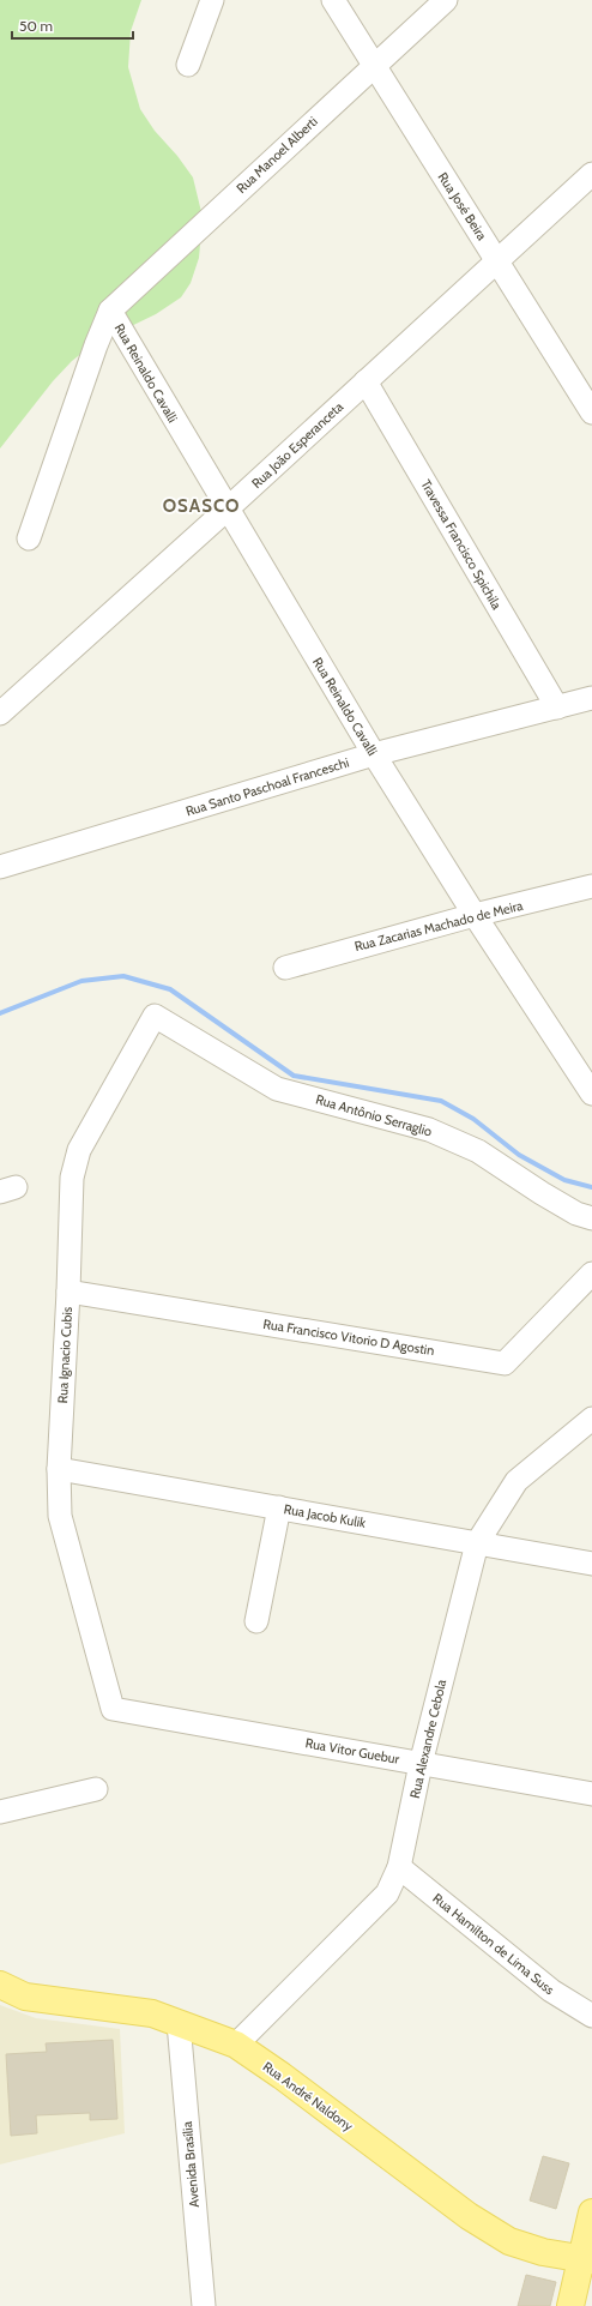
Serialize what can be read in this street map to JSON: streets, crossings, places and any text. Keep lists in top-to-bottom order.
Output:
{
  "streets": {
    "main road": ["Rua André Naldony"],
    "street": [
      "Rua Manoel Alberti",
      "Rua José Beira",
      "Rua Reinaldo Cavalli",
      "Rua João Esperanceta",
      "Travessa Francisco Spichila",
      "Rua Santo Paschoal Franceschi",
      "Rua Zacarias Machado de Meira",
      "Rua Antônio Serraglio",
      "Rua Francisco Vitorio D Agostin",
      "Rua Ignacio Cubis",
      "Rua Jacob Kulik",
      "Rua Alexandre Cebola",
      "Rua Vitor Guebur",
      "Rua Hamilton de Lima Suss",
      "Avenida Brasília"
    ]
  },
  "crossings": [
    ["Rua Manoel Alberti", "Rua José Beira"],
    ["Rua Manoel Alberti", "Rua Reinaldo Cavalli"],
    ["Rua José Beira", "Rua João Esperanceta"],
    ["Rua Reinaldo Cavalli", "Rua João Esperanceta"],
    ["Rua Reinaldo Cavalli", "Rua Santo Paschoal Franceschi"],
    ["Rua Reinaldo Cavalli", "Rua Zacarias Machado de Meira"],
    ["Rua João Esperanceta", "Travessa Francisco Spichila"],
    ["Travessa Francisco Spichila", "Rua Santo Paschoal Franceschi"],
    ["Rua Antônio Serraglio", "Rua Ignacio Cubis"],
    ["Rua Francisco Vitorio D Agostin", "Rua Ignacio Cubis"],
    ["Rua Ignacio Cubis", "Rua Jacob Kulik"],
    ["Rua Ignacio Cubis", "Rua Vitor Guebur"],
    ["Rua Jacob Kulik", "Rua Alexandre Cebola"],
    ["Rua Alexandre Cebola", "Rua Vitor Guebur"],
    ["Rua Alexandre Cebola", "Rua Hamilton de Lima Suss"],
    ["Rua Alexandre Cebola", "Rua André Naldony"],
    ["Rua André Naldony", "Avenida Brasília"]
  ],
  "districts": ["OSASCO"],
  "scale_bar": "50 m"
}
